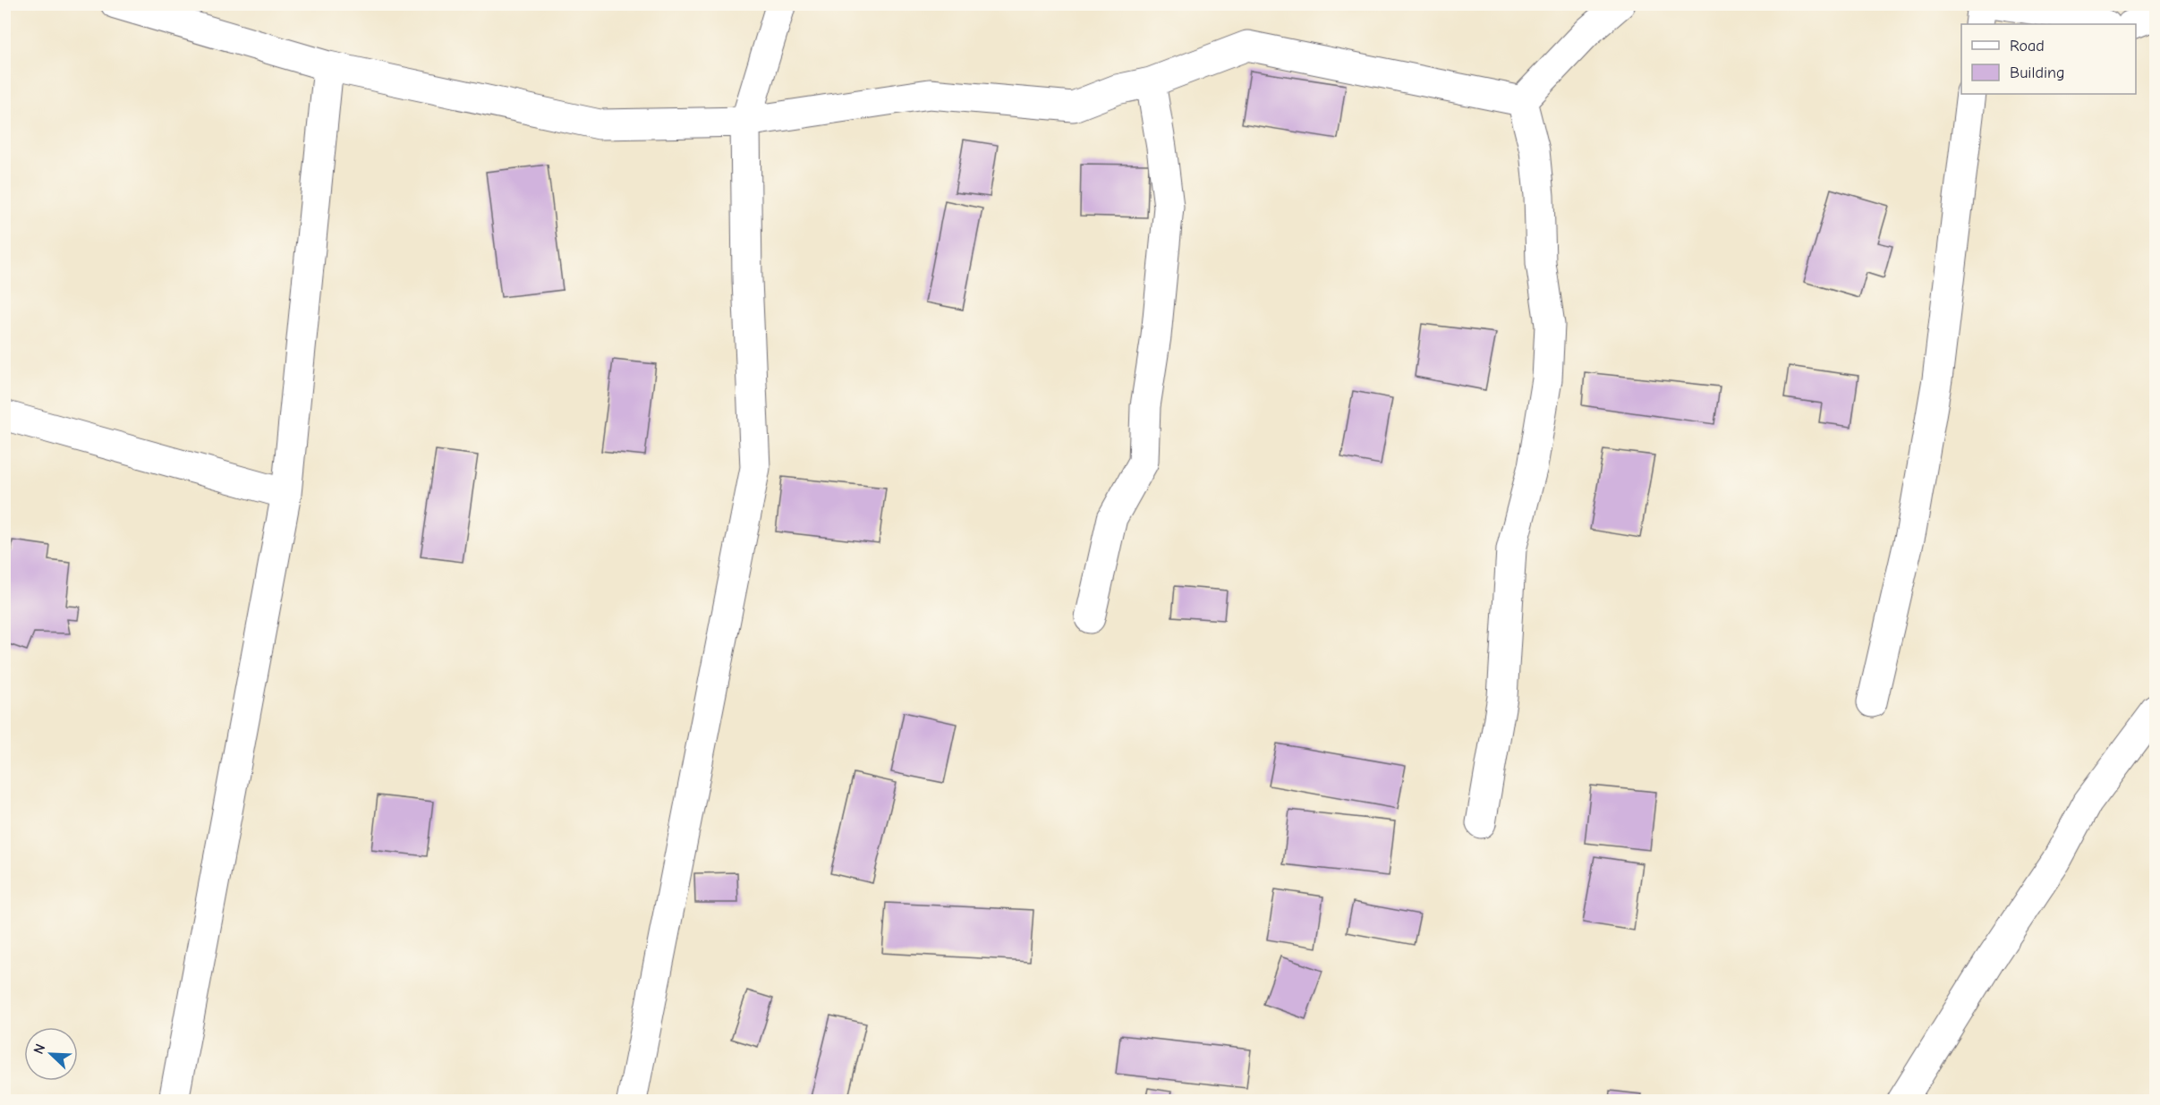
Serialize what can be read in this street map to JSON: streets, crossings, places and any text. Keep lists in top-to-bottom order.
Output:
{
  "legend": ["Road", "Building"],
  "north": "top left"
}
